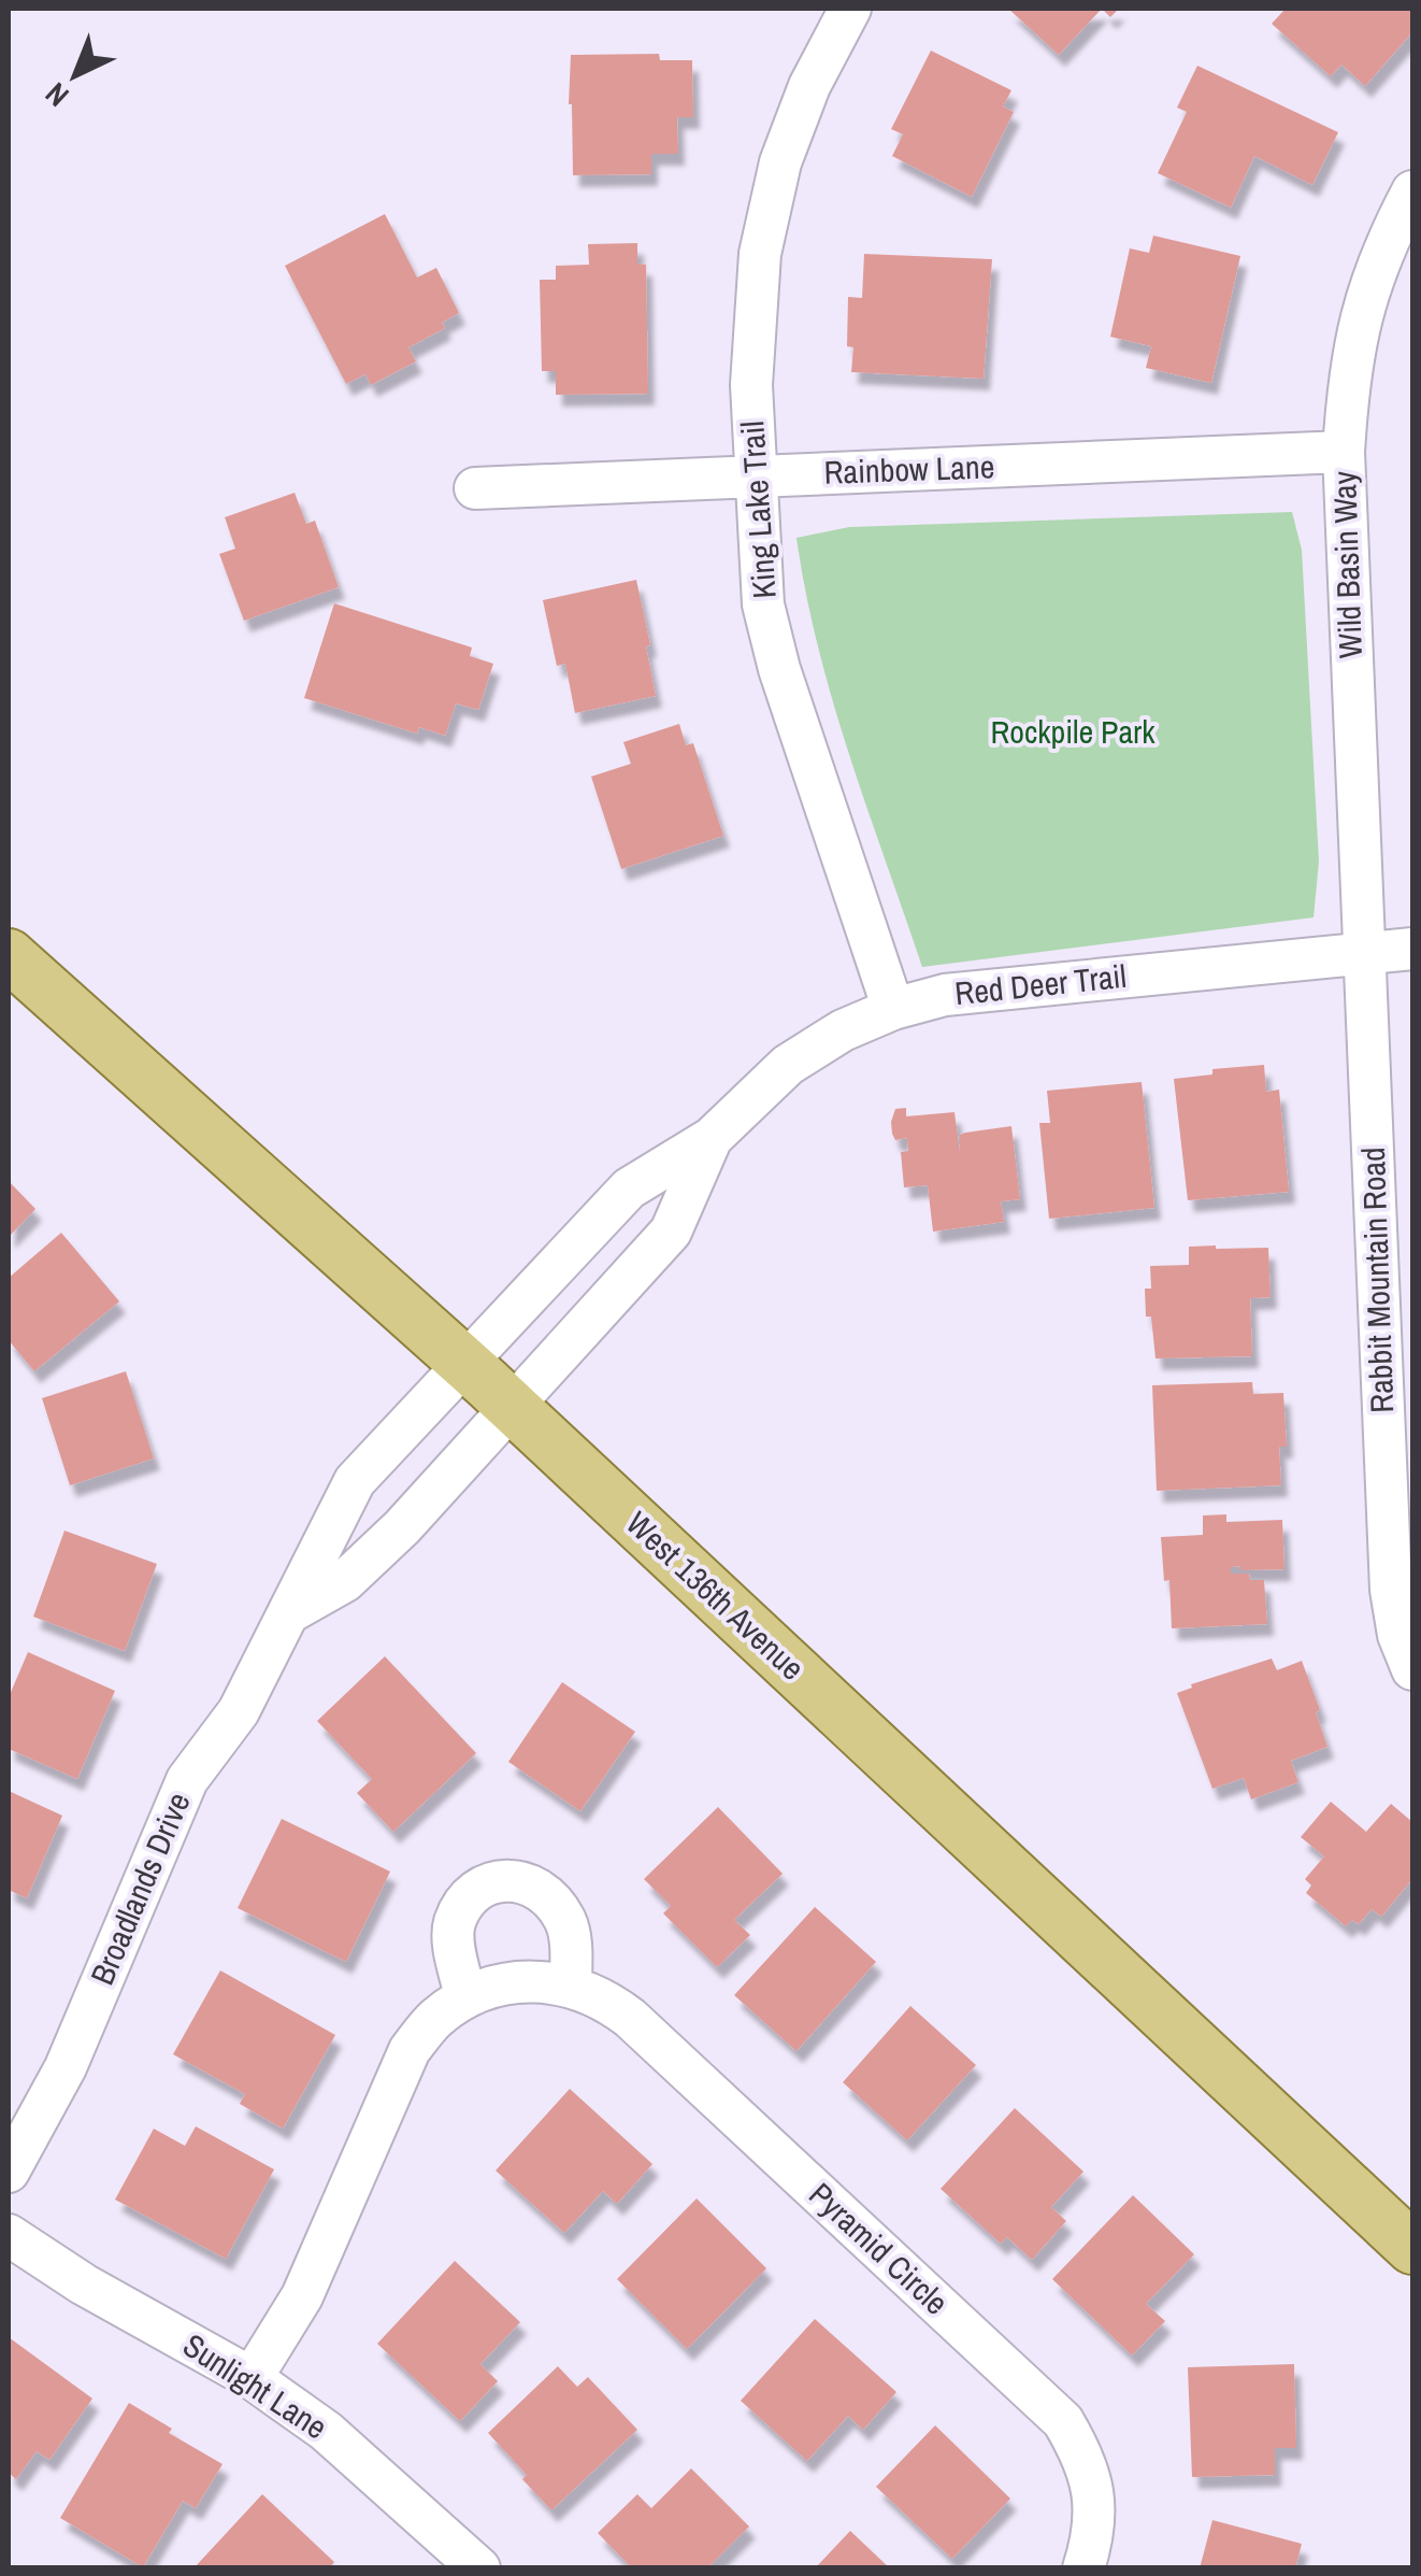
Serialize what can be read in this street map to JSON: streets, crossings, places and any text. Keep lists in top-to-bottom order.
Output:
{
  "streets": {
    "main road": ["West 136th Avenue"],
    "street": [
      "Rainbow Lane",
      "King Lake Trail",
      "Wild Basin Way",
      "Red Deer Trail",
      "Rabbit Mountain Road",
      "Broadlands Drive",
      "Pyramid Circle",
      "Sunlight Lane"
    ]
  },
  "crossings": [
    ["Rainbow Lane", "King Lake Trail"],
    ["Rainbow Lane", "Wild Basin Way"],
    ["King Lake Trail", "Red Deer Trail"],
    ["Wild Basin Way", "Red Deer Trail"],
    ["Wild Basin Way", "Rabbit Mountain Road"],
    ["Red Deer Trail", "Rabbit Mountain Road"],
    ["Red Deer Trail", "West 136th Avenue"],
    ["Red Deer Trail", "Broadlands Drive"],
    ["West 136th Avenue", "Broadlands Drive"],
    ["Pyramid Circle", "Sunlight Lane"]
  ],
  "parks": ["Rockpile Park"],
  "north": "bottom left"
}
